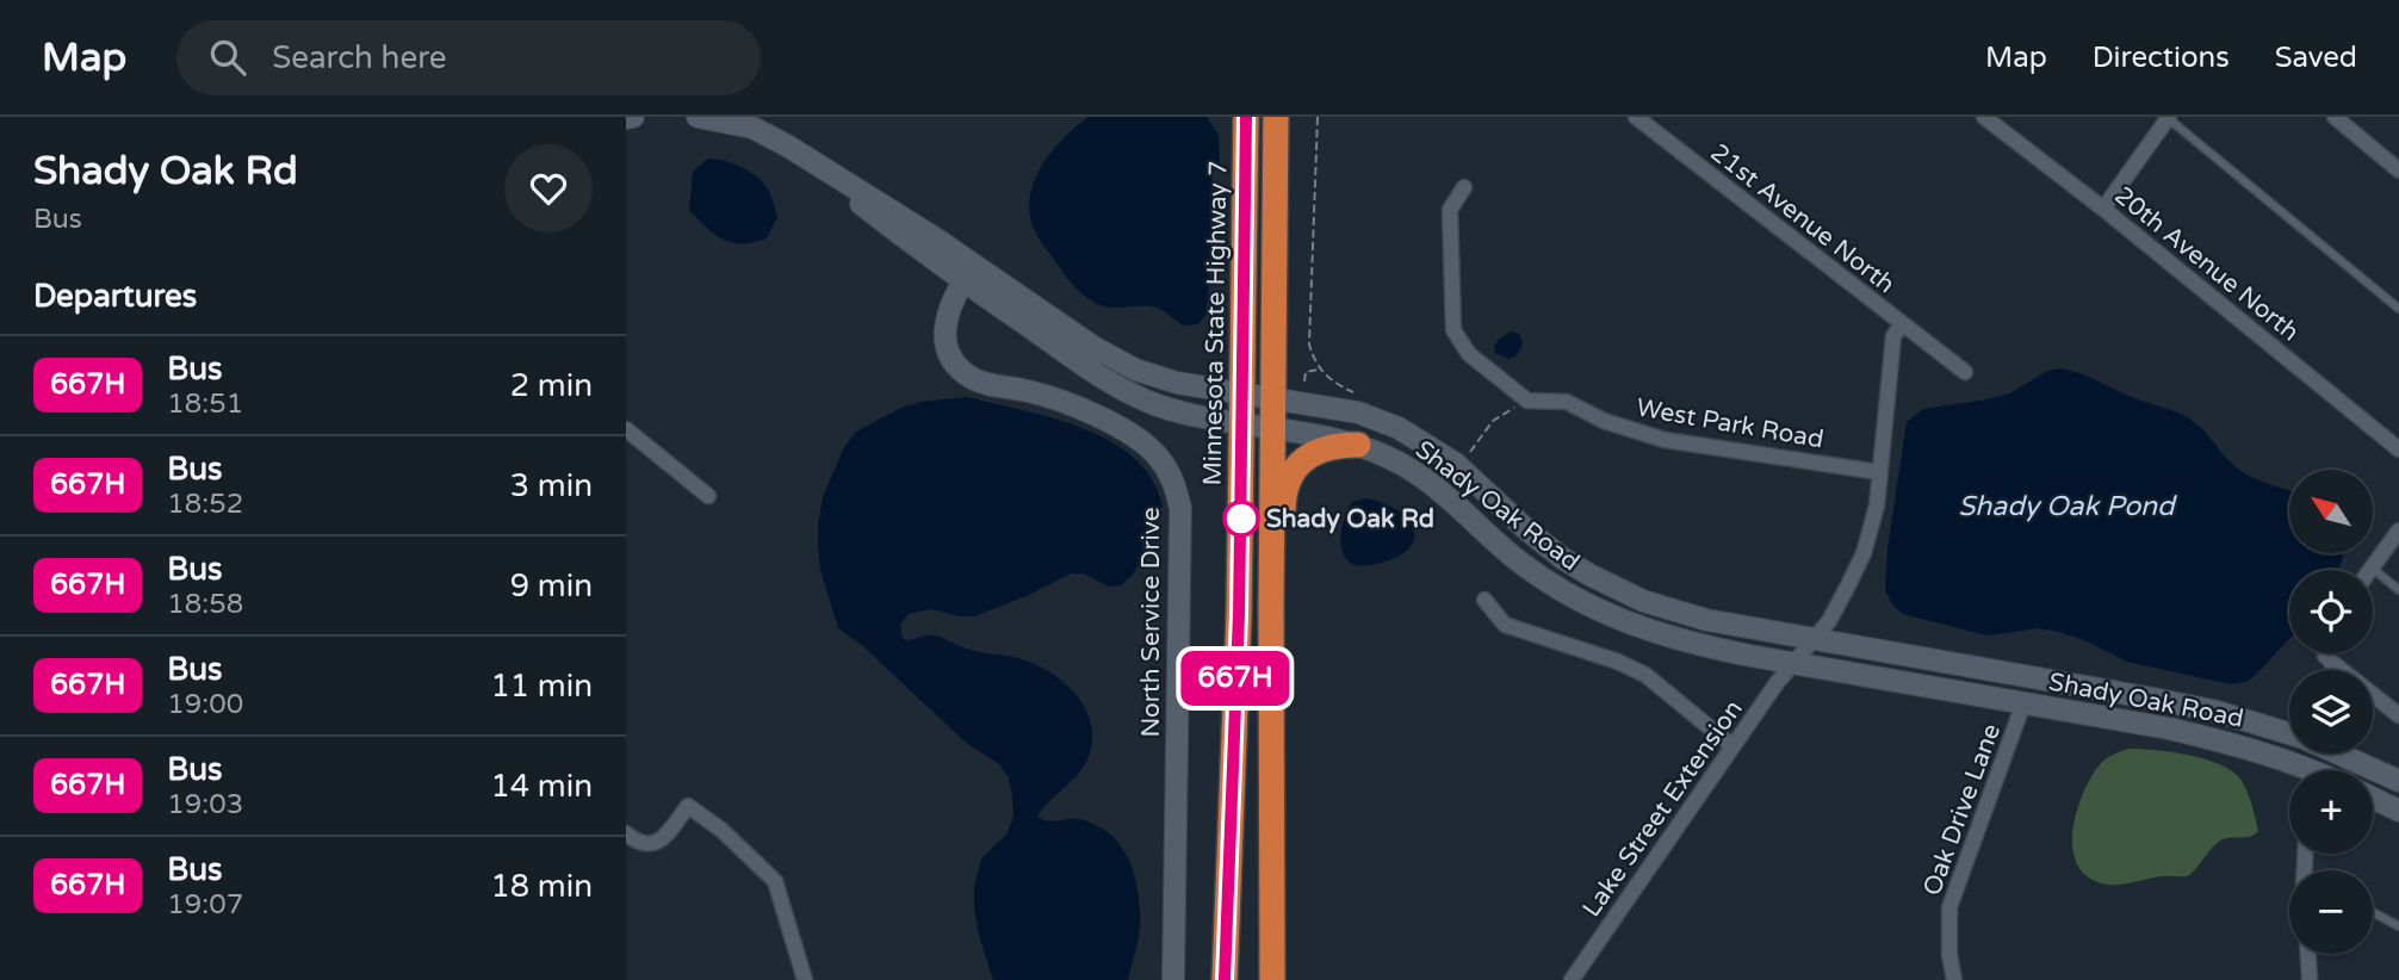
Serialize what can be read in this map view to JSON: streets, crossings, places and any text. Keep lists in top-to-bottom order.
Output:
{
  "streets": {
    "highway": ["Minnesota State Highway 7"],
    "main road": ["Shady Oak Road", "North Service Drive"],
    "street": [
      "21st Avenue North",
      "20th Avenue North",
      "West Park Road",
      "Lake Street Extension",
      "Oak Drive Lane"
    ]
  },
  "crossings": [
    ["21st Avenue North", "Lake Street Extension"],
    ["Minnesota State Highway 7", "Shady Oak Road"],
    ["West Park Road", "Lake Street Extension"],
    ["Shady Oak Road", "North Service Drive"],
    ["Shady Oak Road", "Lake Street Extension"],
    ["Shady Oak Road", "Oak Drive Lane"]
  ],
  "water": ["Shady Oak Pond"],
  "places": ["Shady Oak Rd"],
  "lines": ["bus line 667H"],
  "north": "top left",
  "page": {
    "header": "Map",
    "search": "Search here",
    "nav": ["Map", "Directions", "Saved"],
    "heading": [
      ["Shady Oak Rd", "Bus"],
      "Departures"
    ],
    "on_map": "667H",
    "list": [
      {
        "mark": "667H",
        "name": "Bus",
        "note": "18:51",
        "value": "2 min"
      },
      {
        "mark": "667H",
        "name": "Bus",
        "note": "18:52",
        "value": "3 min"
      },
      {
        "mark": "667H",
        "name": "Bus",
        "note": "18:58",
        "value": "9 min"
      },
      {
        "mark": "667H",
        "name": "Bus",
        "note": "19:00",
        "value": "11 min"
      },
      {
        "mark": "667H",
        "name": "Bus",
        "note": "19:03",
        "value": "14 min"
      },
      {
        "mark": "667H",
        "name": "Bus",
        "note": "19:07",
        "value": "18 min"
      }
    ],
    "map_buttons": ["+", "−"]
  }
}
